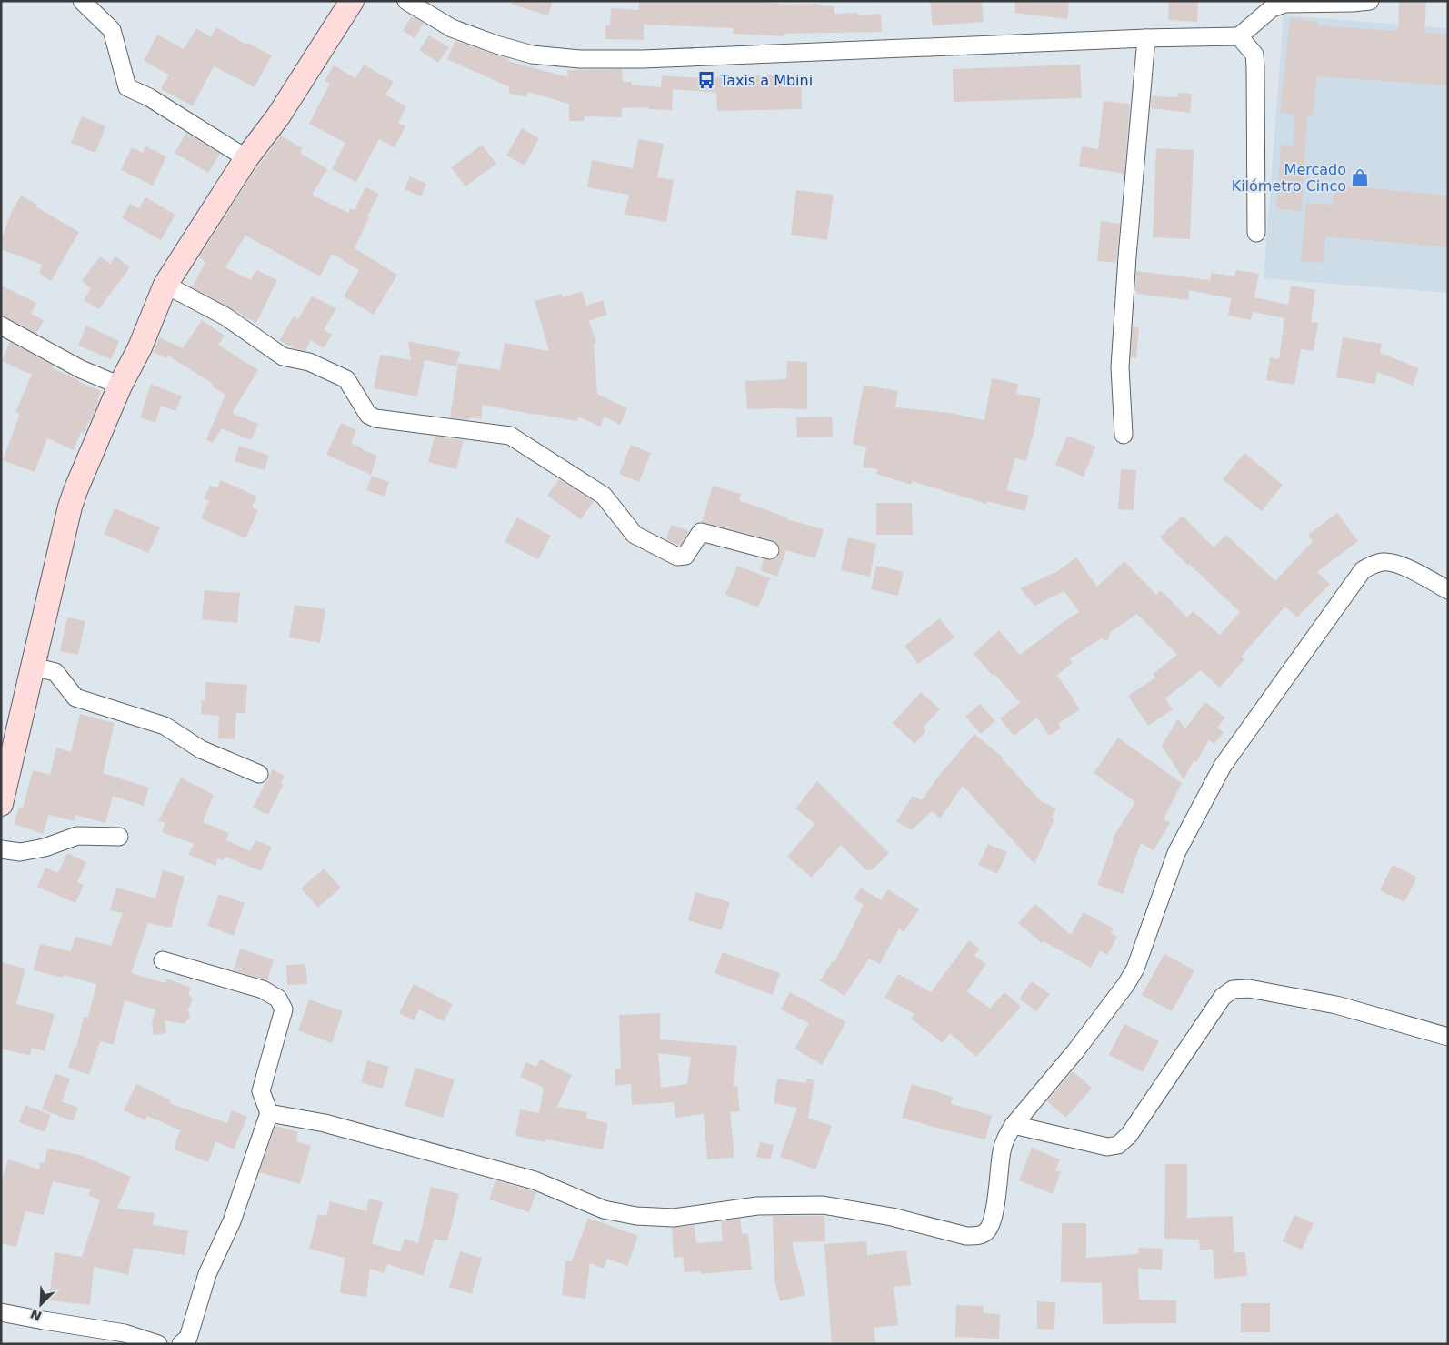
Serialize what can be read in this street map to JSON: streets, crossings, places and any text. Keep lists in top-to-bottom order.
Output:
{
  "places": {
    "bus stop": ["Taxis a Mbini"],
    "shop": ["Mercado Kilómetro Cinco"]
  },
  "north": "bottom left"
}
